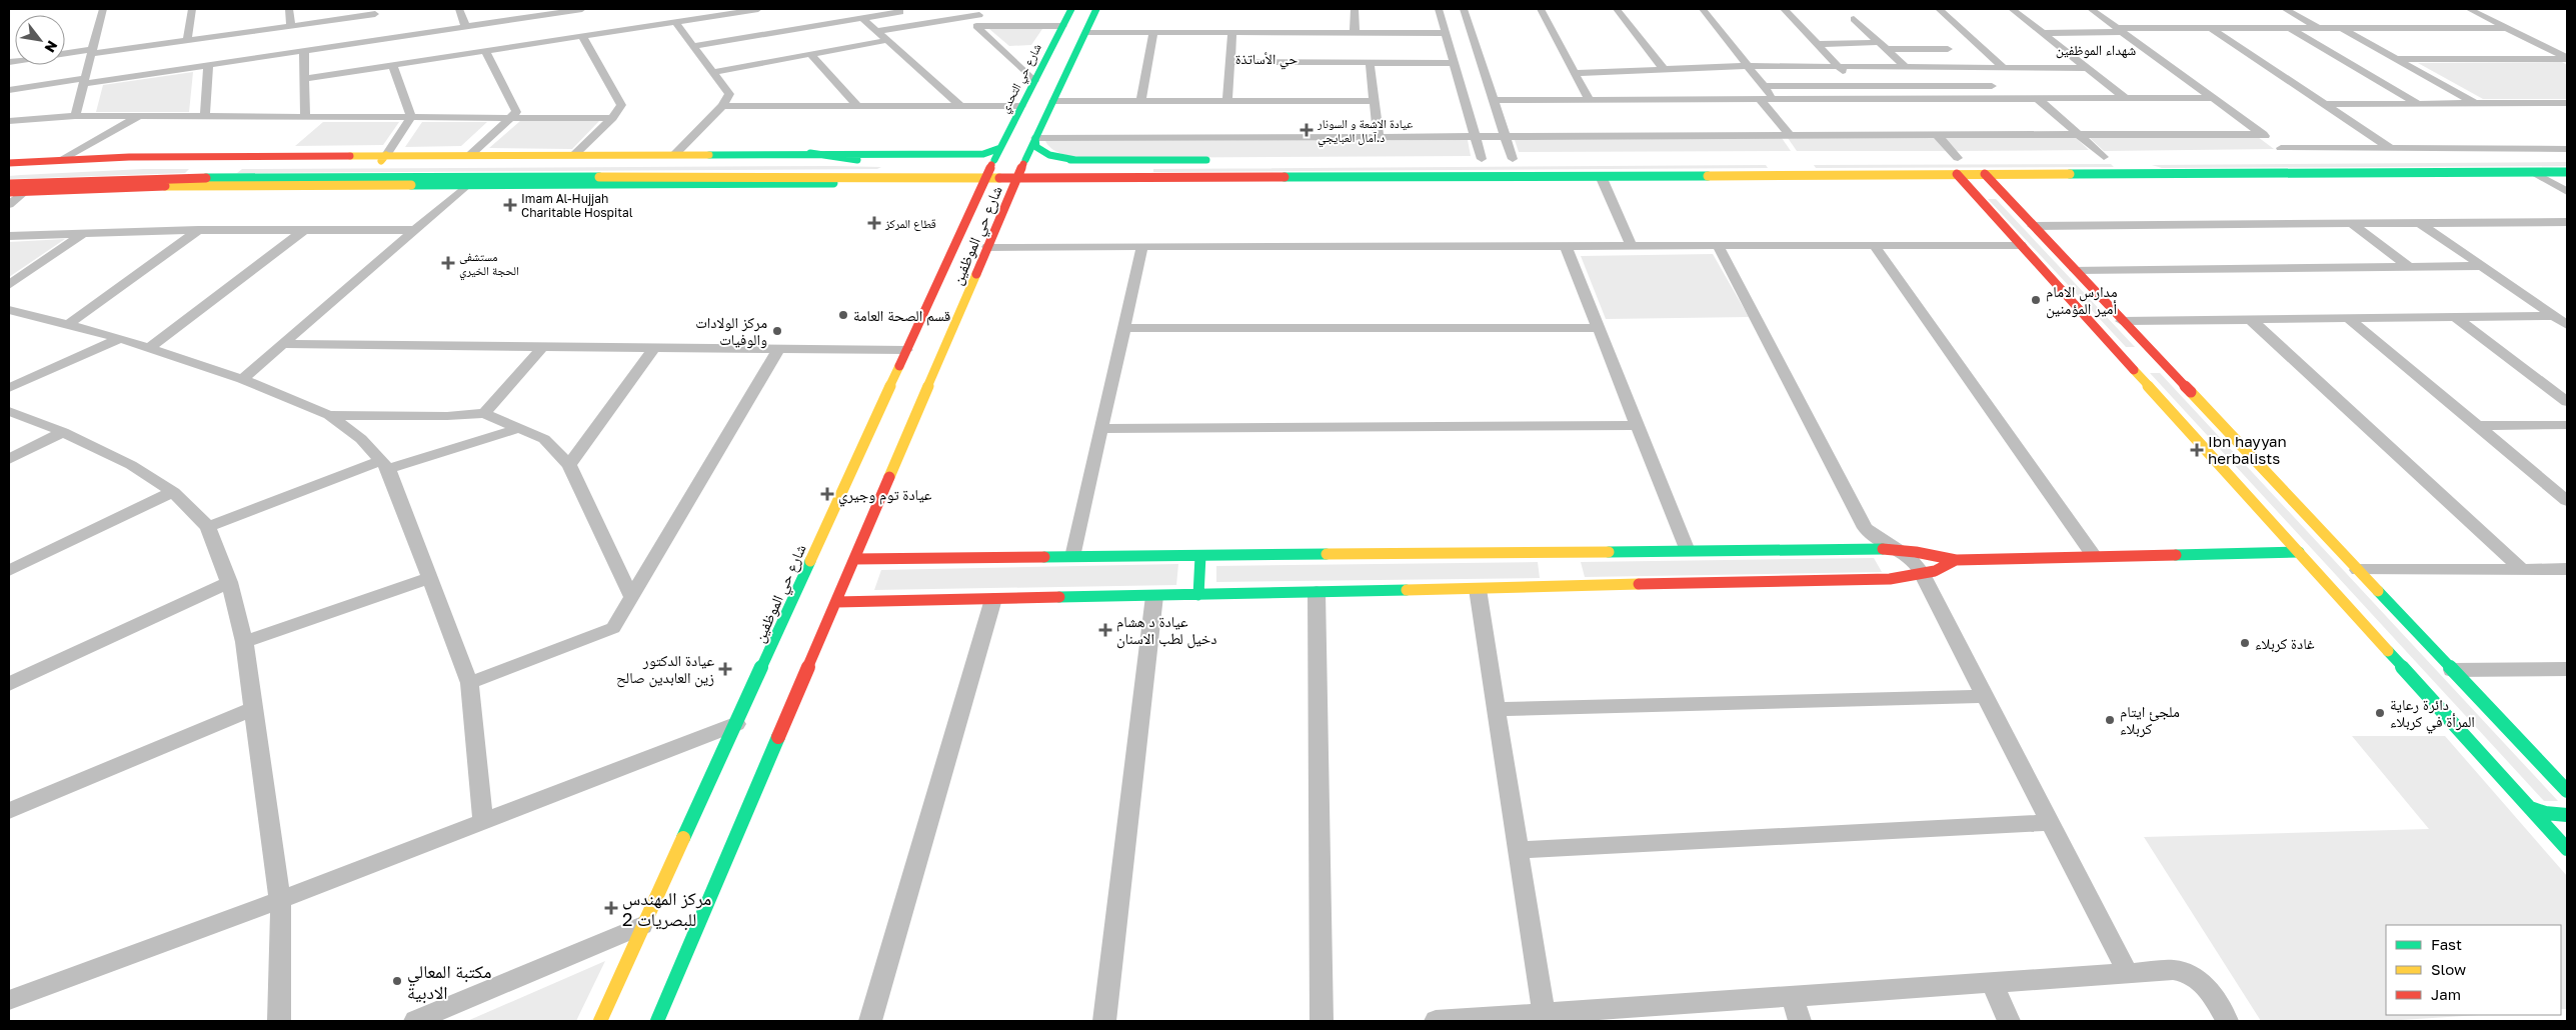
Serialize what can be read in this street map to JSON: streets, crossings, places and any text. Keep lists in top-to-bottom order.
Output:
{
  "streets": {
    "main road": ["شارع حي التحدي", "شارع حي الموظفين"]
  },
  "crossings": [
    ["شارع حي التحدي", "شارع حي الموظفين"]
  ],
  "districts": ["شهداء الموظفين", "حي الأساتذة"],
  "places": {
    "health": [
      "عيادة الاشعة و السونار د.آمال العبايجي",
      "Imam Al-Hujjah Charitable Hospital",
      "قطاع المركز",
      "مستشفى الحجة الخيري",
      "Ibn hayyan herbalists",
      "عيادة توم وجيري",
      "عيادة د هشام دخيل لطب الاسنان",
      "عيادة الدكتور زين العابدين صالح",
      "مركز المهندس للبصريات 2"
    ],
    "other": [
      "مدارس الامام أمير المؤمنين",
      "قسم الصحة العامة",
      "مركز الولادات والوفيات",
      "غادة كربلاء",
      "دائرة رعاية المرأة في كربلاء",
      "ملجئ ايتام كربلاء",
      "مكتبة المعالي الادبية"
    ]
  },
  "legend": ["Fast", "Slow", "Jam"],
  "north": "bottom right"
}
